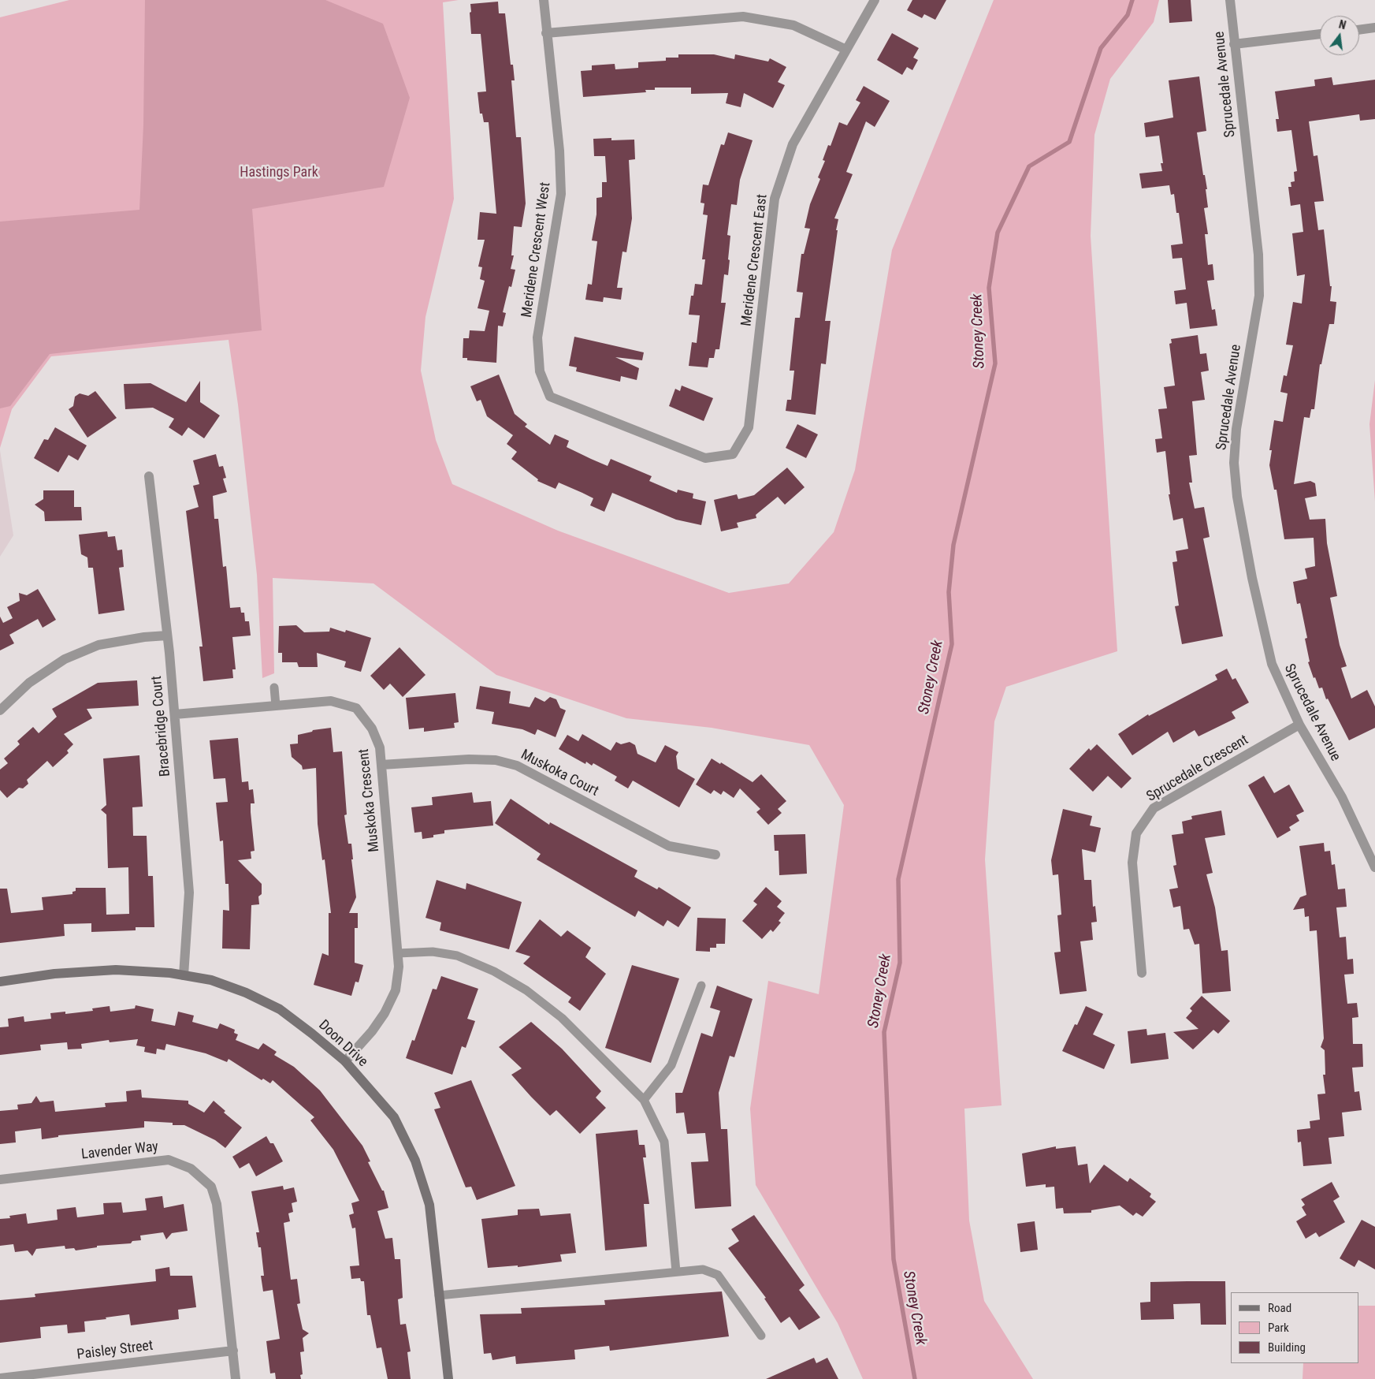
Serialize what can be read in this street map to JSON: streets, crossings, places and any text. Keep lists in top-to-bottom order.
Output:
{
  "streets": {
    "street": [
      "Sprucedale Avenue",
      "Meridene Crescent West",
      "Meridene Crescent East",
      "Bracebridge Court",
      "Sprucedale Crescent",
      "Muskoka Court",
      "Muskoka Crescent",
      "Doon Drive",
      "Lavender Way",
      "Paisley Street"
    ]
  },
  "crossings": [
    ["Sprucedale Avenue", "Sprucedale Crescent"],
    ["Meridene Crescent West", "Meridene Crescent East"],
    ["Bracebridge Court", "Muskoka Crescent"],
    ["Bracebridge Court", "Doon Drive"],
    ["Muskoka Court", "Muskoka Crescent"],
    ["Muskoka Crescent", "Doon Drive"],
    ["Lavender Way", "Paisley Street"]
  ],
  "water": ["Stoney Creek"],
  "parks": ["Hastings Park"],
  "legend": ["Road", "Park", "Building"],
  "north": "top"
}
